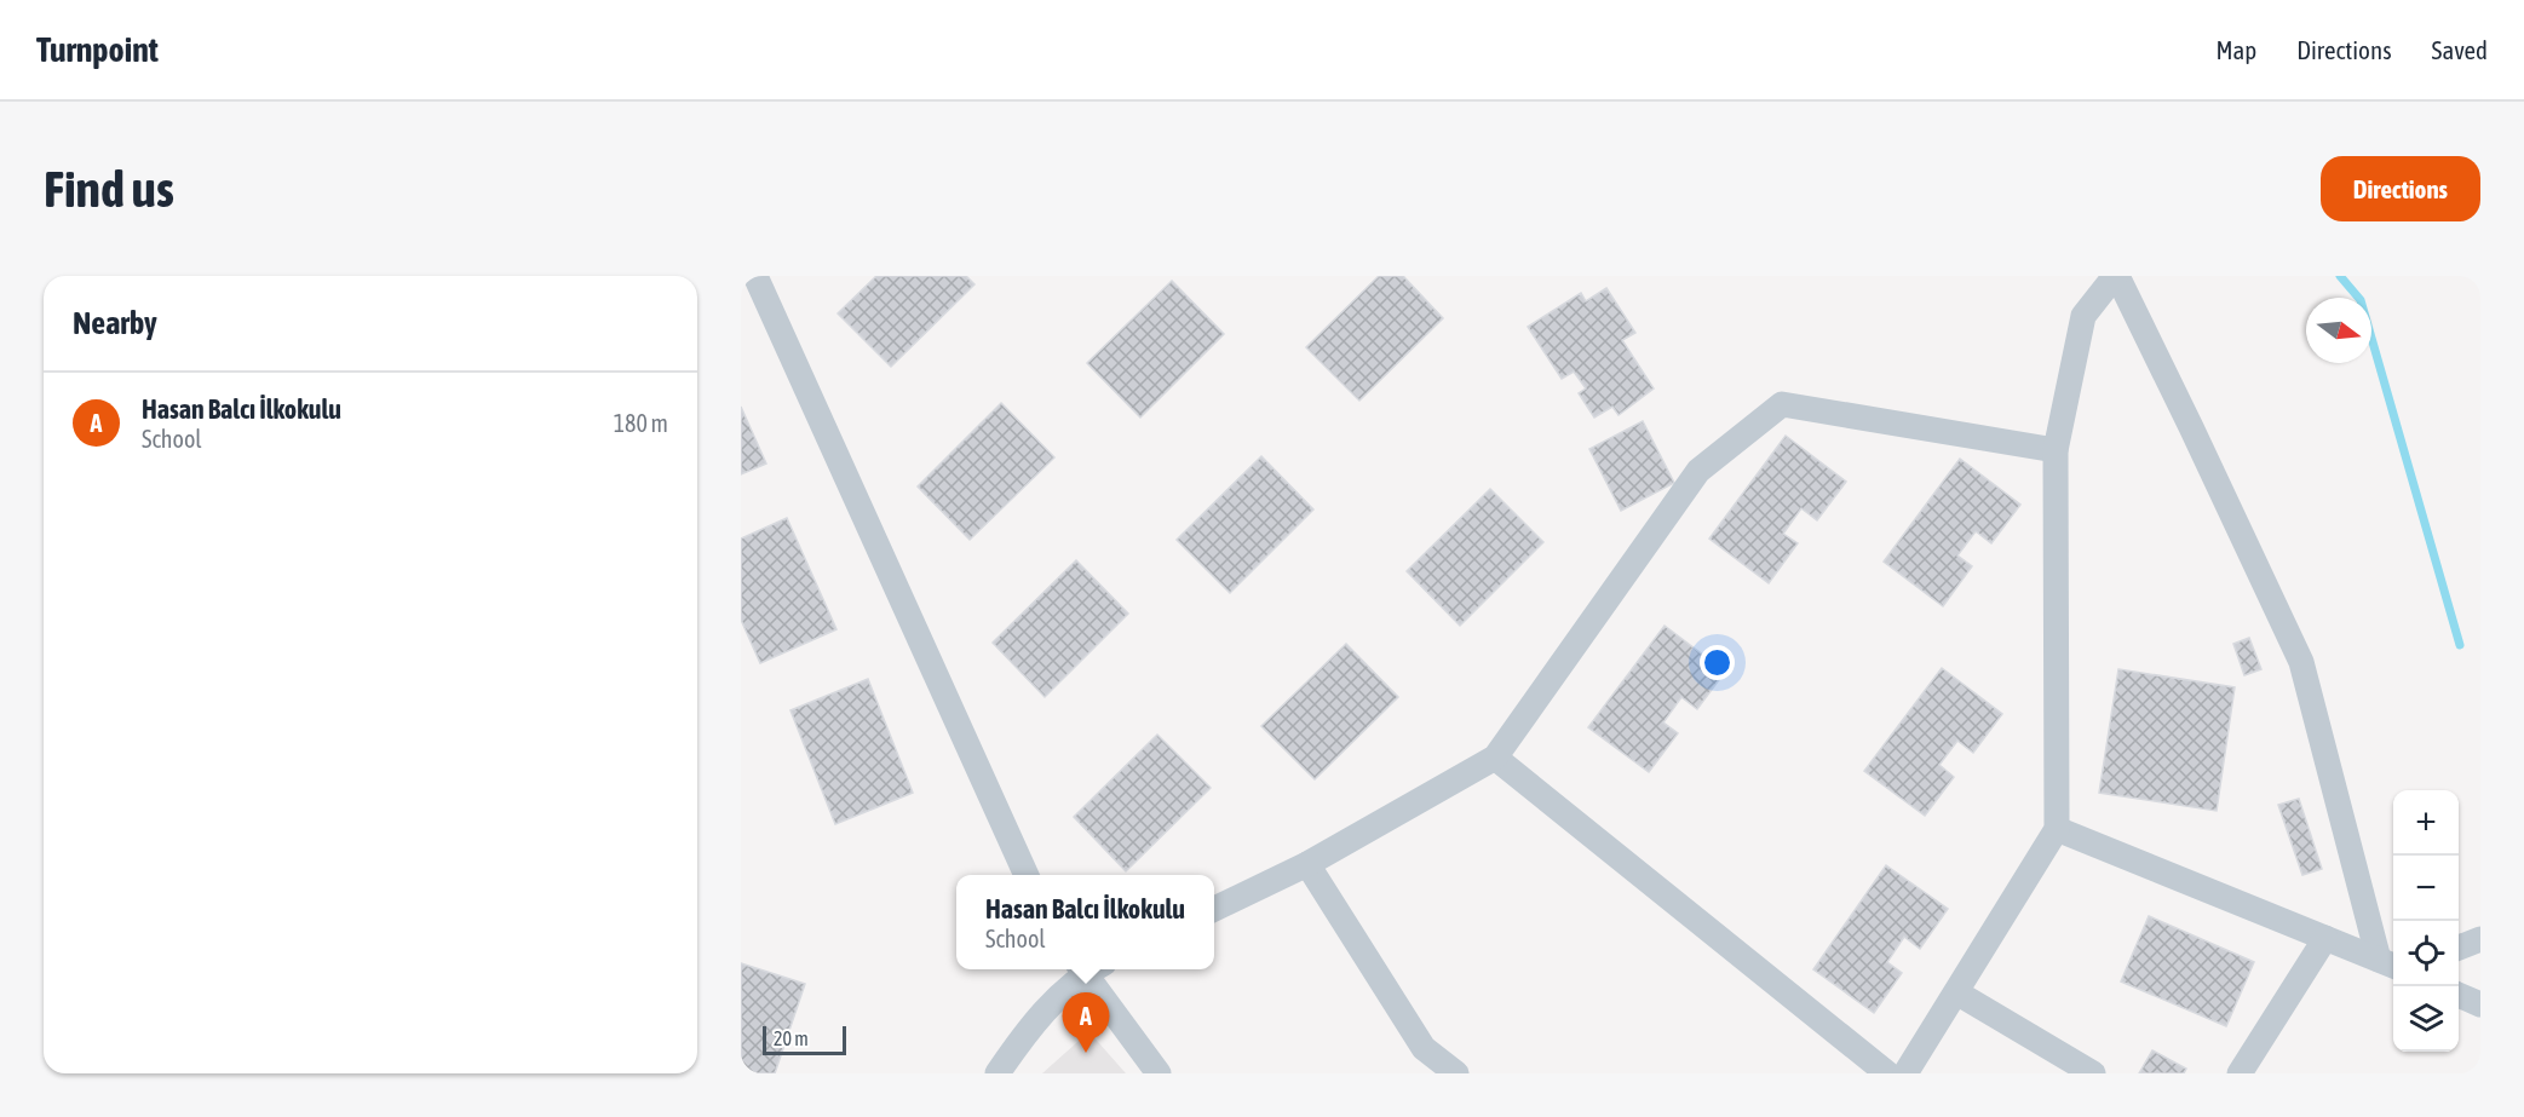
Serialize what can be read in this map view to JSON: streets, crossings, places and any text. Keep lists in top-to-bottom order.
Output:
{
  "scale_bar": "20 m",
  "north": "right",
  "page": {
    "header": "Turnpoint",
    "nav": ["Map", "Directions", "Saved"],
    "buttons": "Directions",
    "title": "Find us",
    "heading": "Nearby",
    "list": [
      {
        "mark": "A",
        "name": "Hasan Balcı İlkokulu",
        "note": "School",
        "value": "180 m"
      }
    ],
    "map_buttons": ["+", "−"],
    "popup": ["Hasan Balcı İlkokulu", "School"],
    "pins": "A",
    "scale": "20 m"
  }
}
